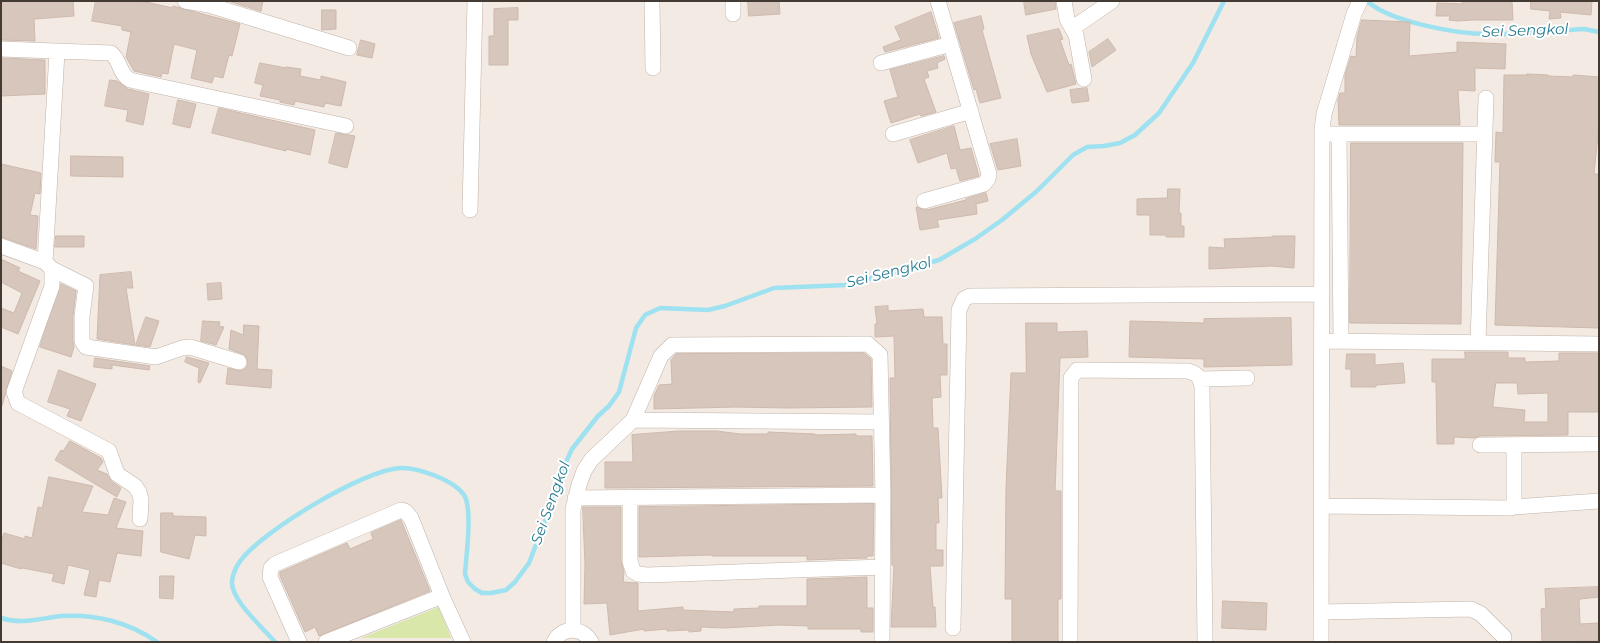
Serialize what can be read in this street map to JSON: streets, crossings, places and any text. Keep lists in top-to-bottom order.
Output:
{
  "water": ["Sei Sengkol"]
}
